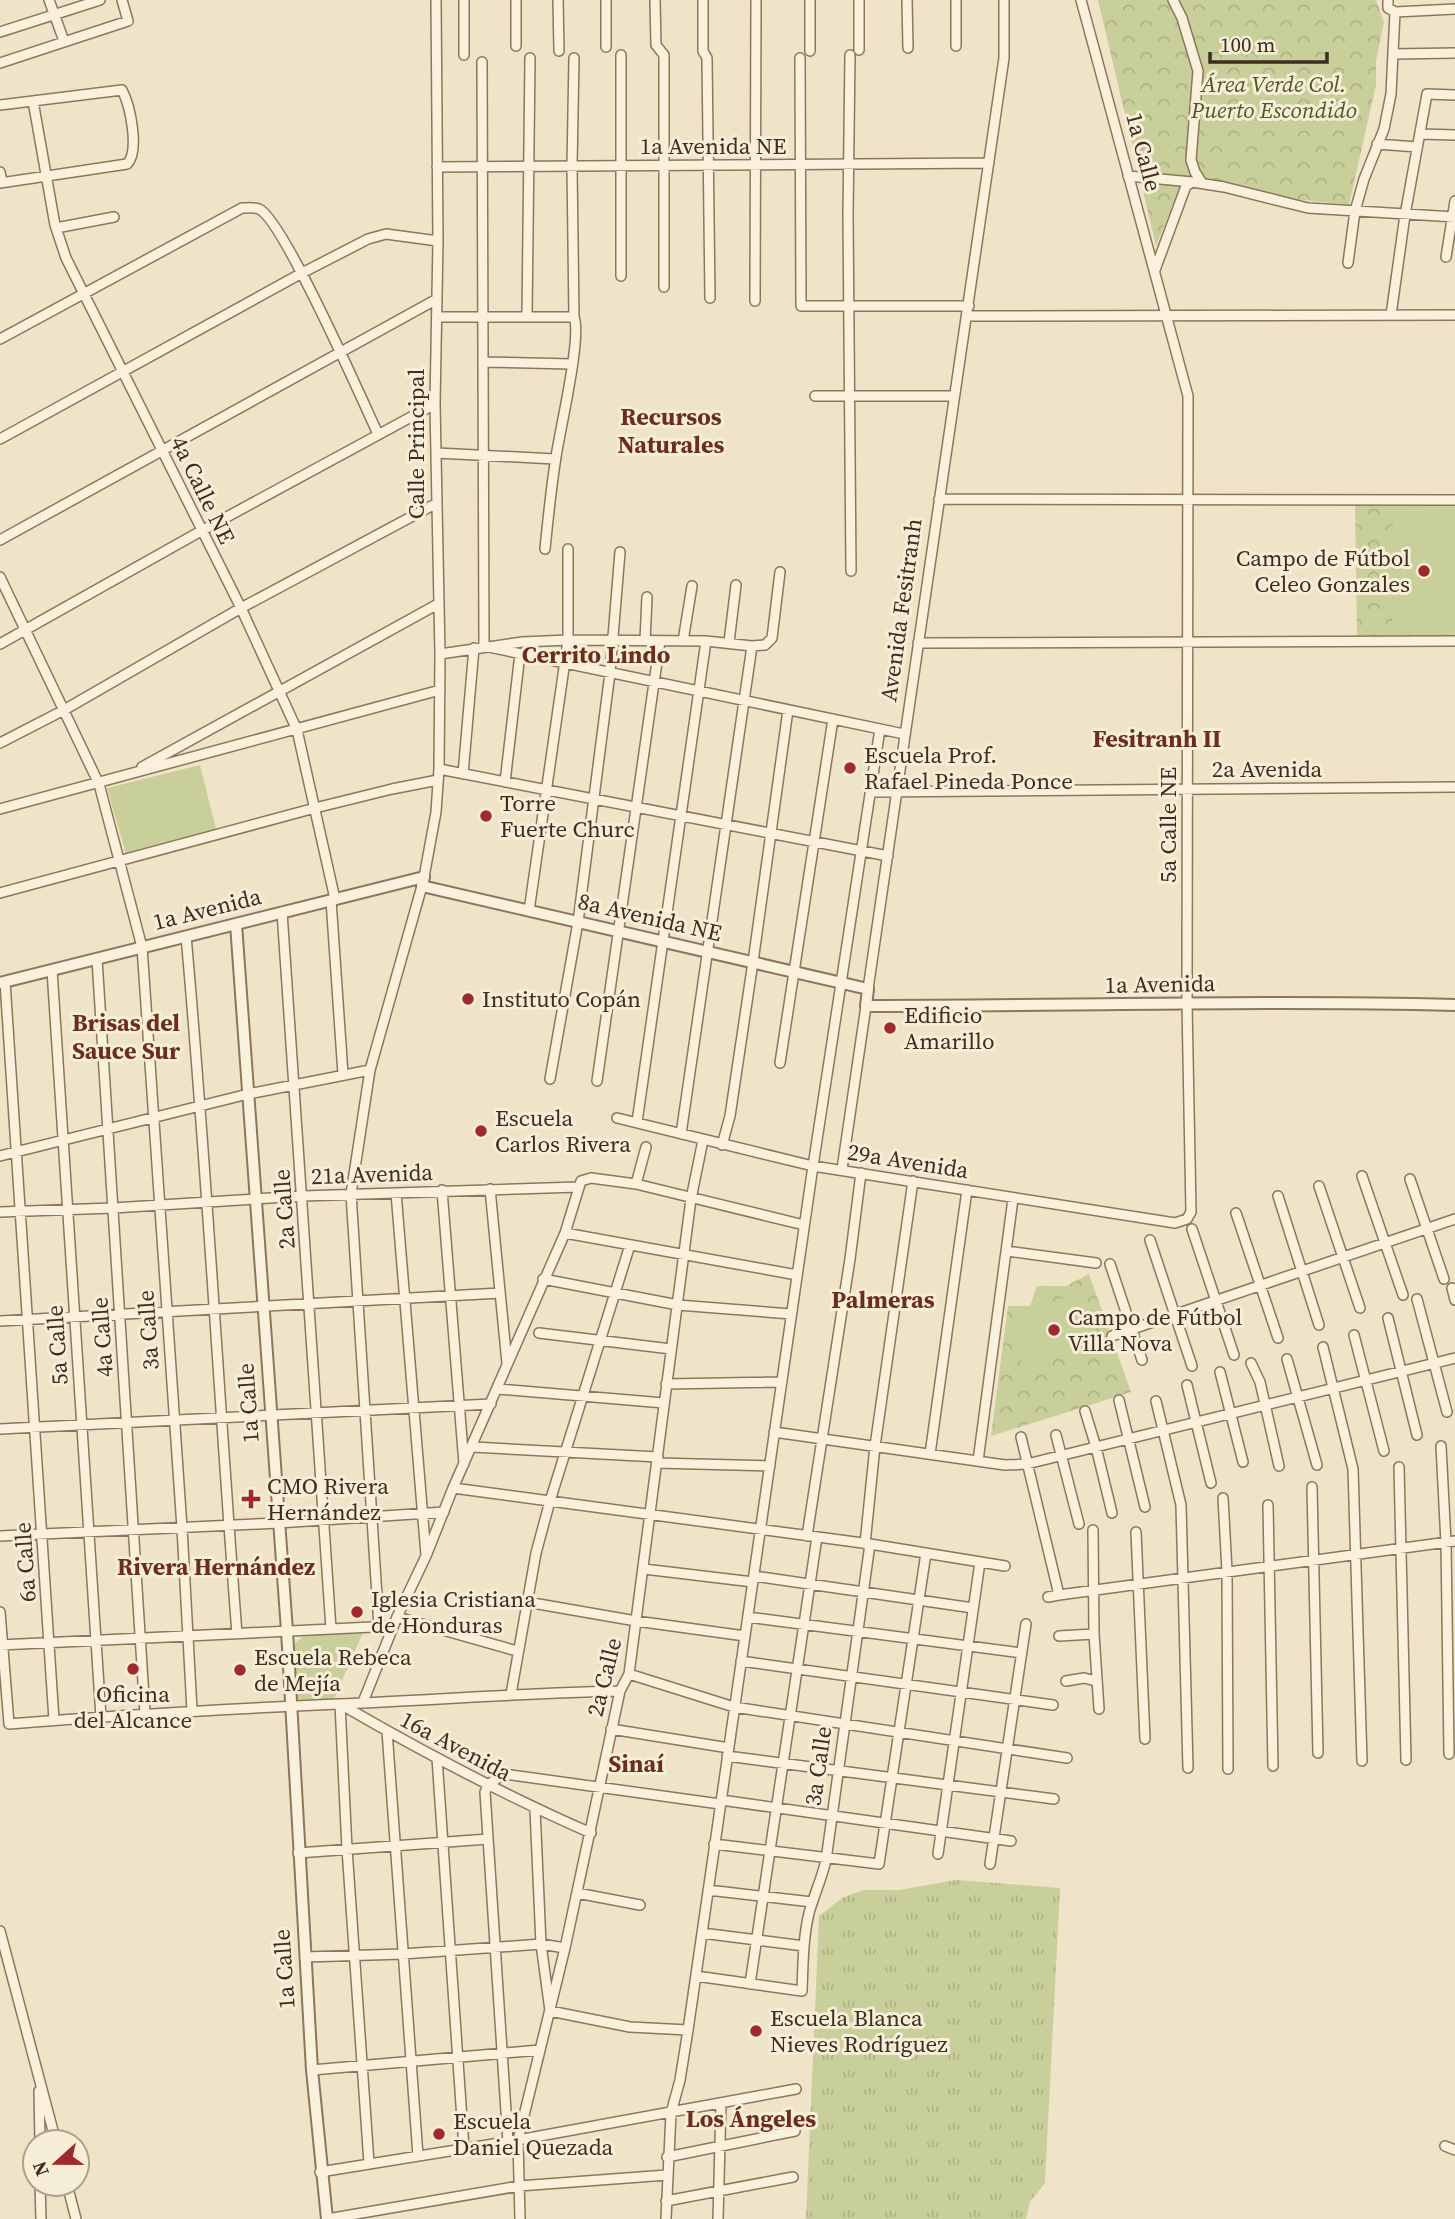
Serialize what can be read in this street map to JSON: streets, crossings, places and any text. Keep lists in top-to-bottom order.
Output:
{
  "streets": {
    "street": [
      "1a Avenida NE",
      "1a Calle",
      "Calle Principal",
      "4a Calle NE",
      "Avenida Fesitranh",
      "2a Avenida",
      "5a Calle NE",
      "1a Avenida",
      "8a Avenida NE",
      "29a Avenida",
      "21a Avenida",
      "2a Calle",
      "3a Calle",
      "4a Calle",
      "5a Calle",
      "6a Calle",
      "16a Avenida"
    ]
  },
  "crossings": [
    ["1a Avenida NE", "Calle Principal"],
    ["1a Avenida NE", "Avenida Fesitranh"],
    ["1a Calle", "5a Calle NE"],
    ["1a Calle", "1a Avenida"],
    ["1a Calle", "21a Avenida"],
    ["Calle Principal", "1a Avenida"],
    ["Calle Principal", "8a Avenida NE"],
    ["4a Calle NE", "1a Avenida"],
    ["Avenida Fesitranh", "2a Avenida"],
    ["Avenida Fesitranh", "1a Avenida"],
    ["Avenida Fesitranh", "8a Avenida NE"],
    ["Avenida Fesitranh", "29a Avenida"],
    ["2a Avenida", "5a Calle NE"],
    ["5a Calle NE", "1a Avenida"],
    ["5a Calle NE", "29a Avenida"],
    ["1a Avenida", "8a Avenida NE"],
    ["1a Avenida", "2a Calle"],
    ["1a Avenida", "3a Calle"],
    ["1a Avenida", "4a Calle"],
    ["1a Avenida", "5a Calle"],
    ["1a Avenida", "6a Calle"],
    ["29a Avenida", "2a Calle"],
    ["29a Avenida", "3a Calle"],
    ["21a Avenida", "2a Calle"],
    ["21a Avenida", "3a Calle"],
    ["21a Avenida", "4a Calle"],
    ["21a Avenida", "5a Calle"],
    ["21a Avenida", "6a Calle"],
    ["2a Calle", "16a Avenida"]
  ],
  "districts": [
    "Recursos Naturales",
    "Cerrito Lindo",
    "Fesitranh II",
    "Brisas del Sauce Sur",
    "Palmeras",
    "Rivera Hernández",
    "Sinaí",
    "Los Ángeles"
  ],
  "parks": ["Área Verde Col. Puerto Escondido"],
  "places": {
    "other": [
      "Campo de Fútbol Celeo Gonzales",
      "Escuela Prof. Rafael Pineda Ponce",
      "Torre Fuerte Churc",
      "Instituto Copán",
      "Edificio Amarillo",
      "Escuela Carlos Rivera",
      "Campo de Fútbol Villa Nova",
      "Iglesia Cristiana de Honduras",
      "Oficina del Alcance",
      "Escuela Rebeca de Mejía",
      "Escuela Blanca Nieves Rodríguez",
      "Escuela Daniel Quezada"
    ],
    "health": ["CMO Rivera Hernández"]
  },
  "scale_bar": "100 m",
  "north": "left"
}
